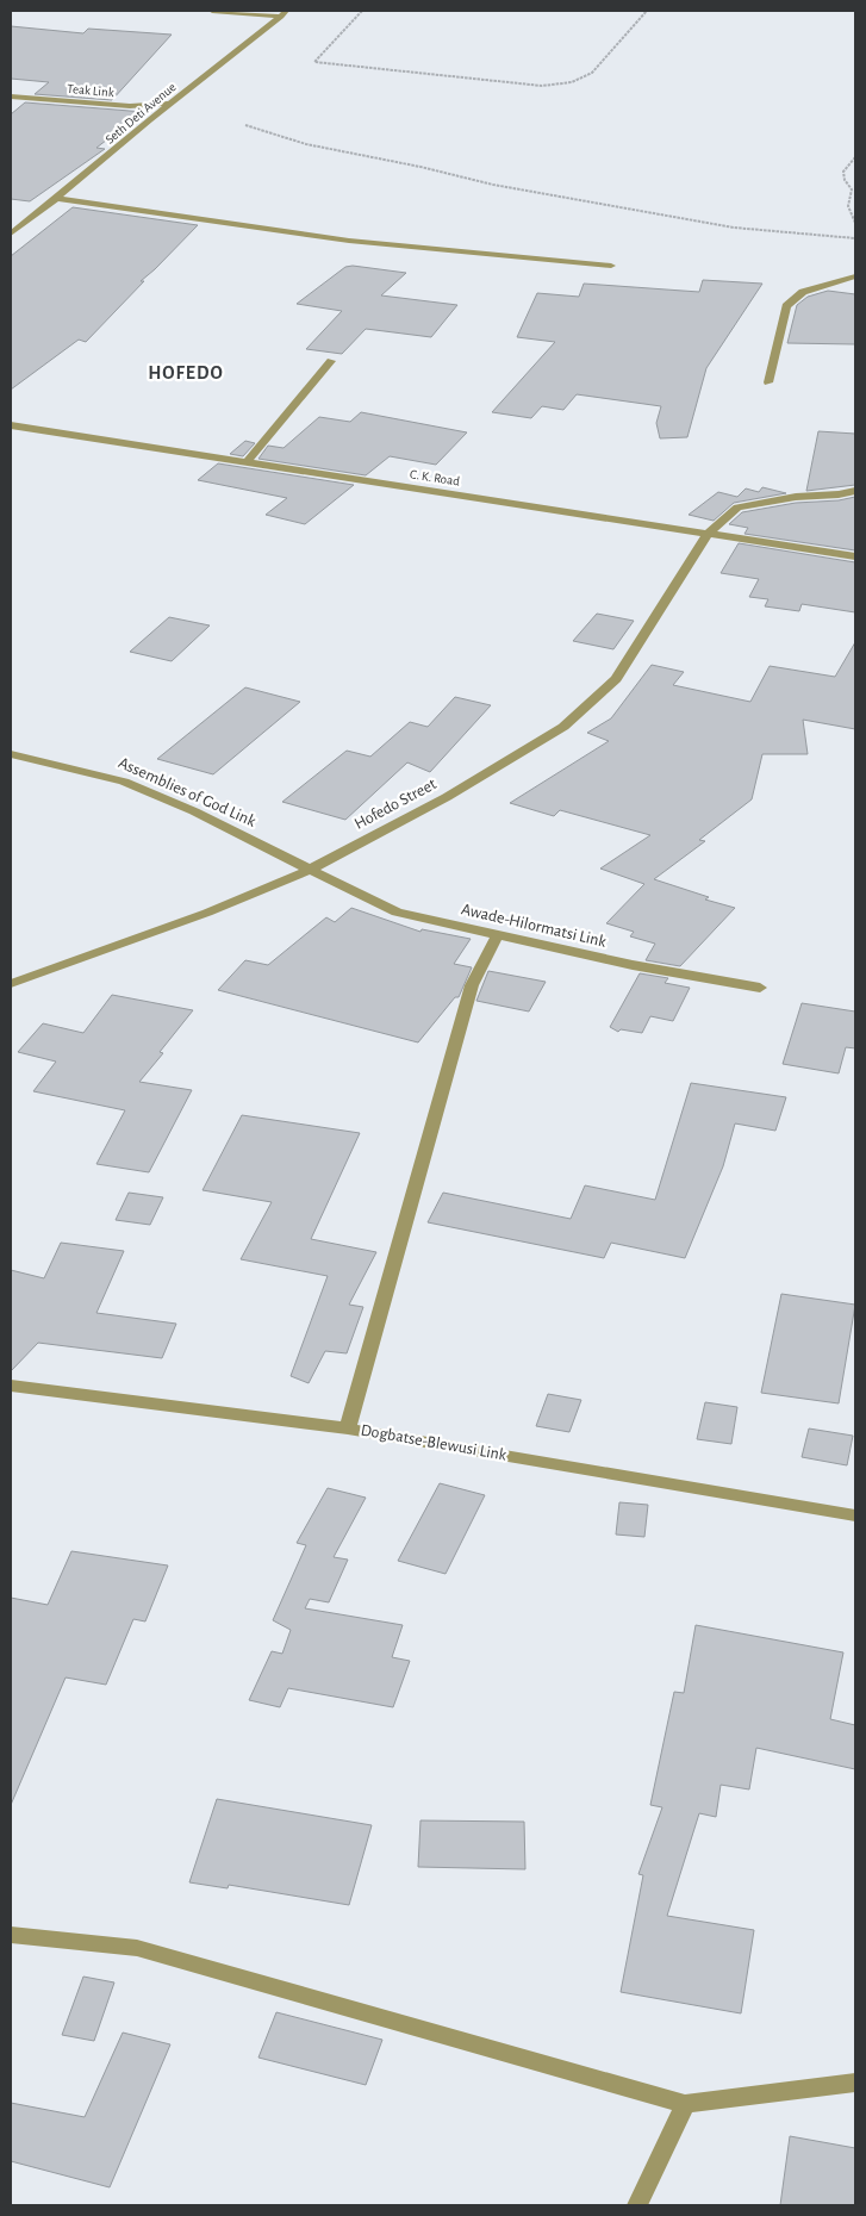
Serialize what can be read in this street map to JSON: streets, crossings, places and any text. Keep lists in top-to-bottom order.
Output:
{
  "streets": {
    "street": [
      "Teak Link",
      "Seth Deti Avenue",
      "C. K. Road",
      "Assemblies of God Link",
      "Hofedo Street",
      "Awade-Hilormatsi Link",
      "Dogbatse-Blewusi Link"
    ]
  },
  "crossings": [
    ["Teak Link", "Seth Deti Avenue"],
    ["C. K. Road", "Hofedo Street"],
    ["Assemblies of God Link", "Hofedo Street"],
    ["Assemblies of God Link", "Awade-Hilormatsi Link"],
    ["Hofedo Street", "Awade-Hilormatsi Link"]
  ],
  "districts": ["HOFEDO"]
}
